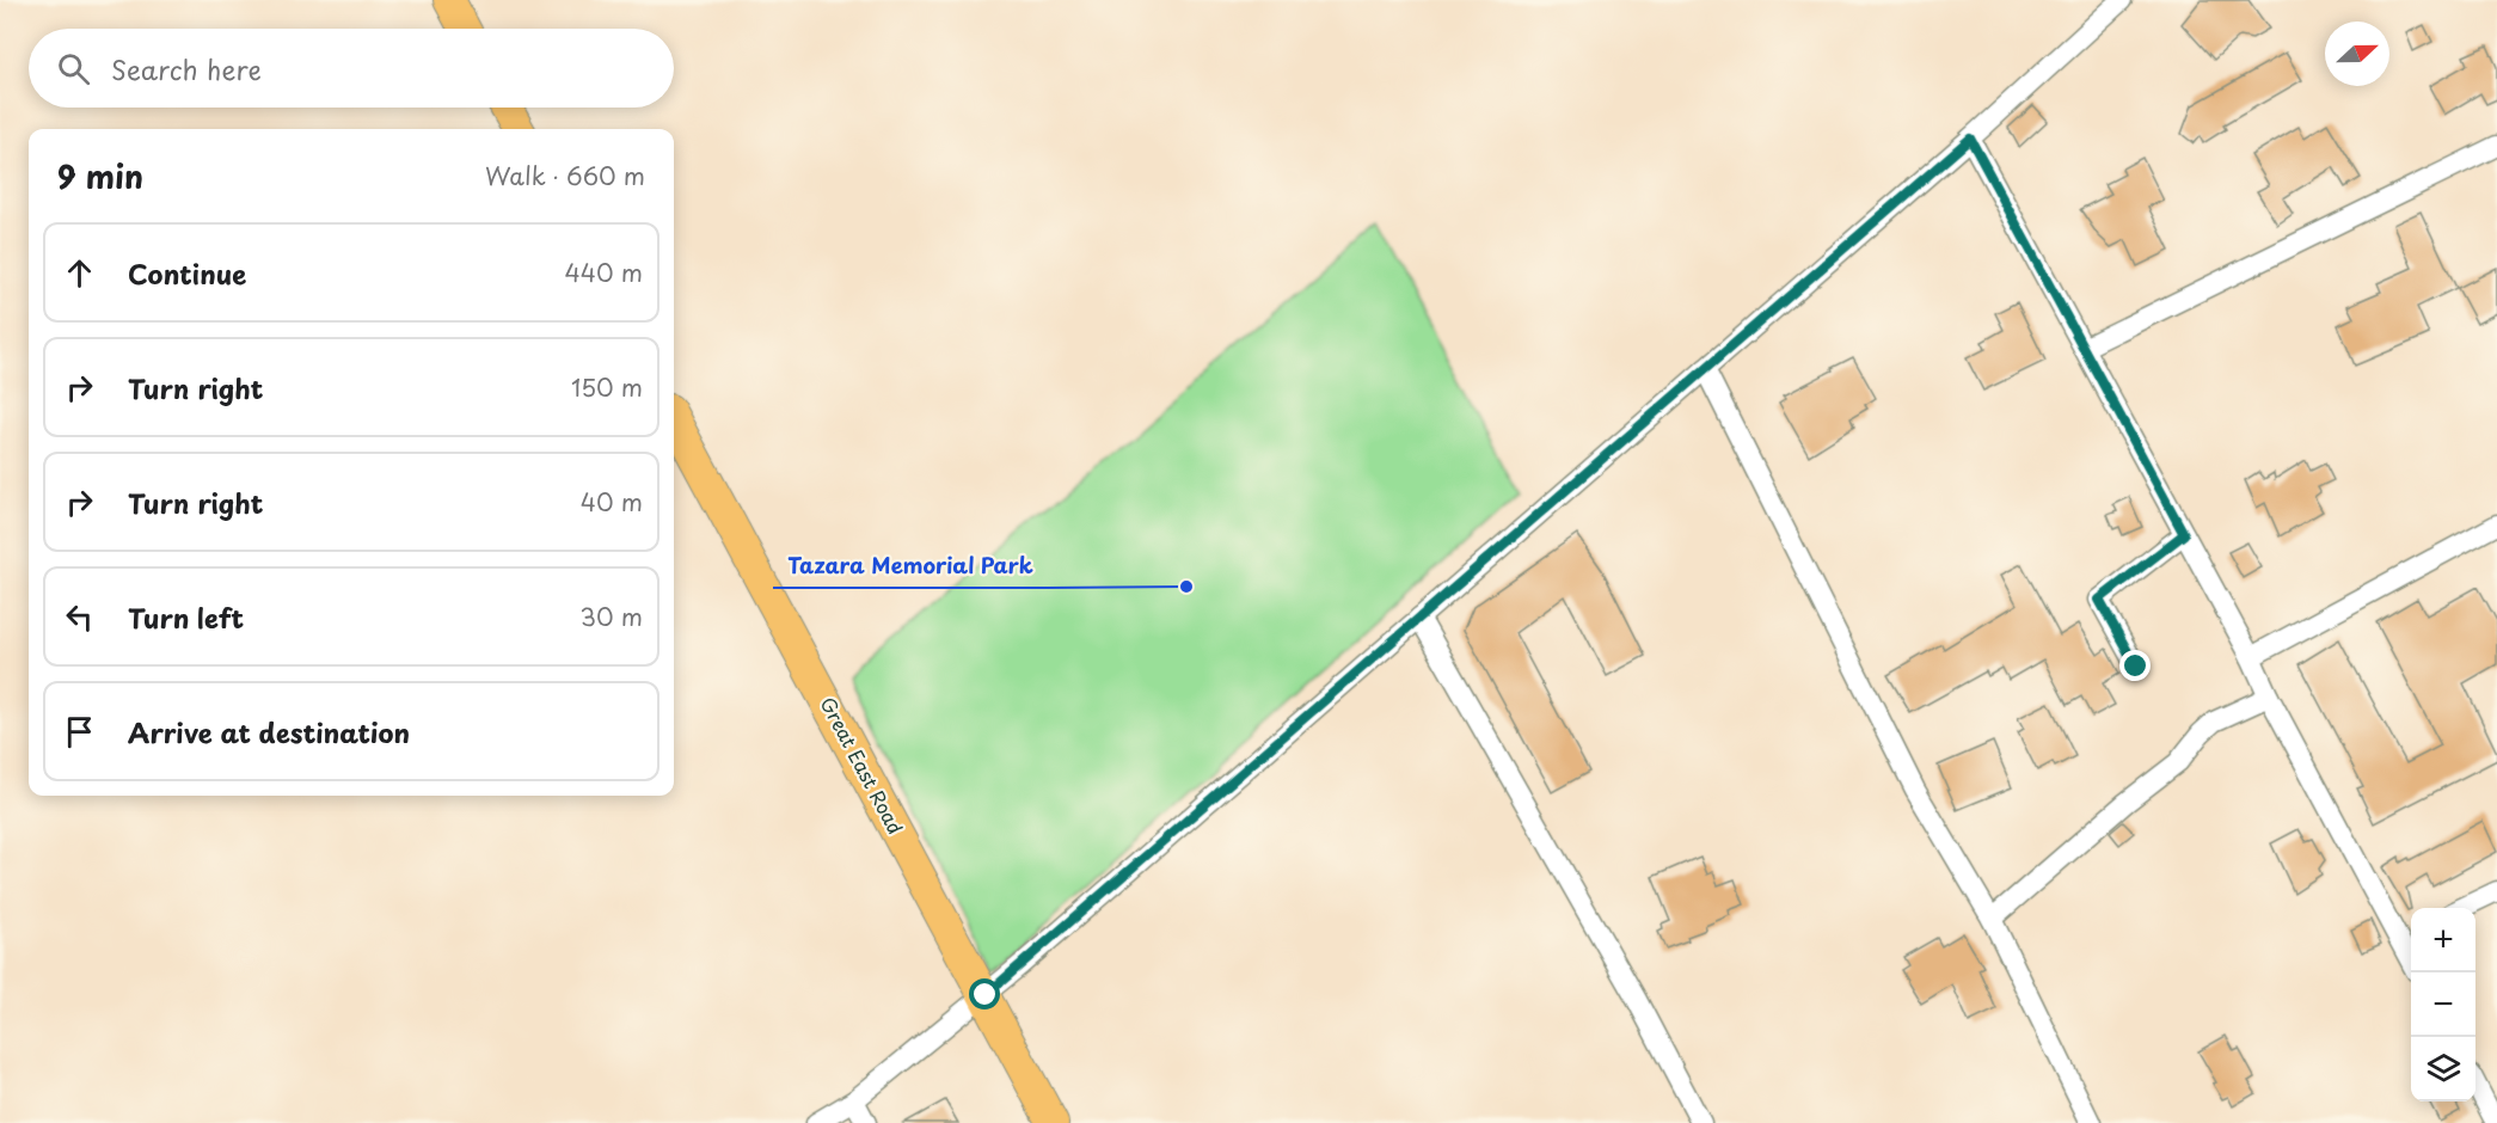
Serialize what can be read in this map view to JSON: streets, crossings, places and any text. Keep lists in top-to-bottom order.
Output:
{
  "streets": {
    "highway": ["Great East Road"]
  },
  "places": ["Tazara Memorial Park"],
  "north": "right",
  "page": {
    "search": "Search here",
    "heading": ["9 min", "Walk · 660 m"],
    "list": [
      ["Continue", "440 m"],
      ["Turn right", "150 m"],
      ["Turn right", "40 m"],
      ["Turn left", "30 m"],
      "Arrive at destination"
    ],
    "map_buttons": ["+", "−"]
  }
}
